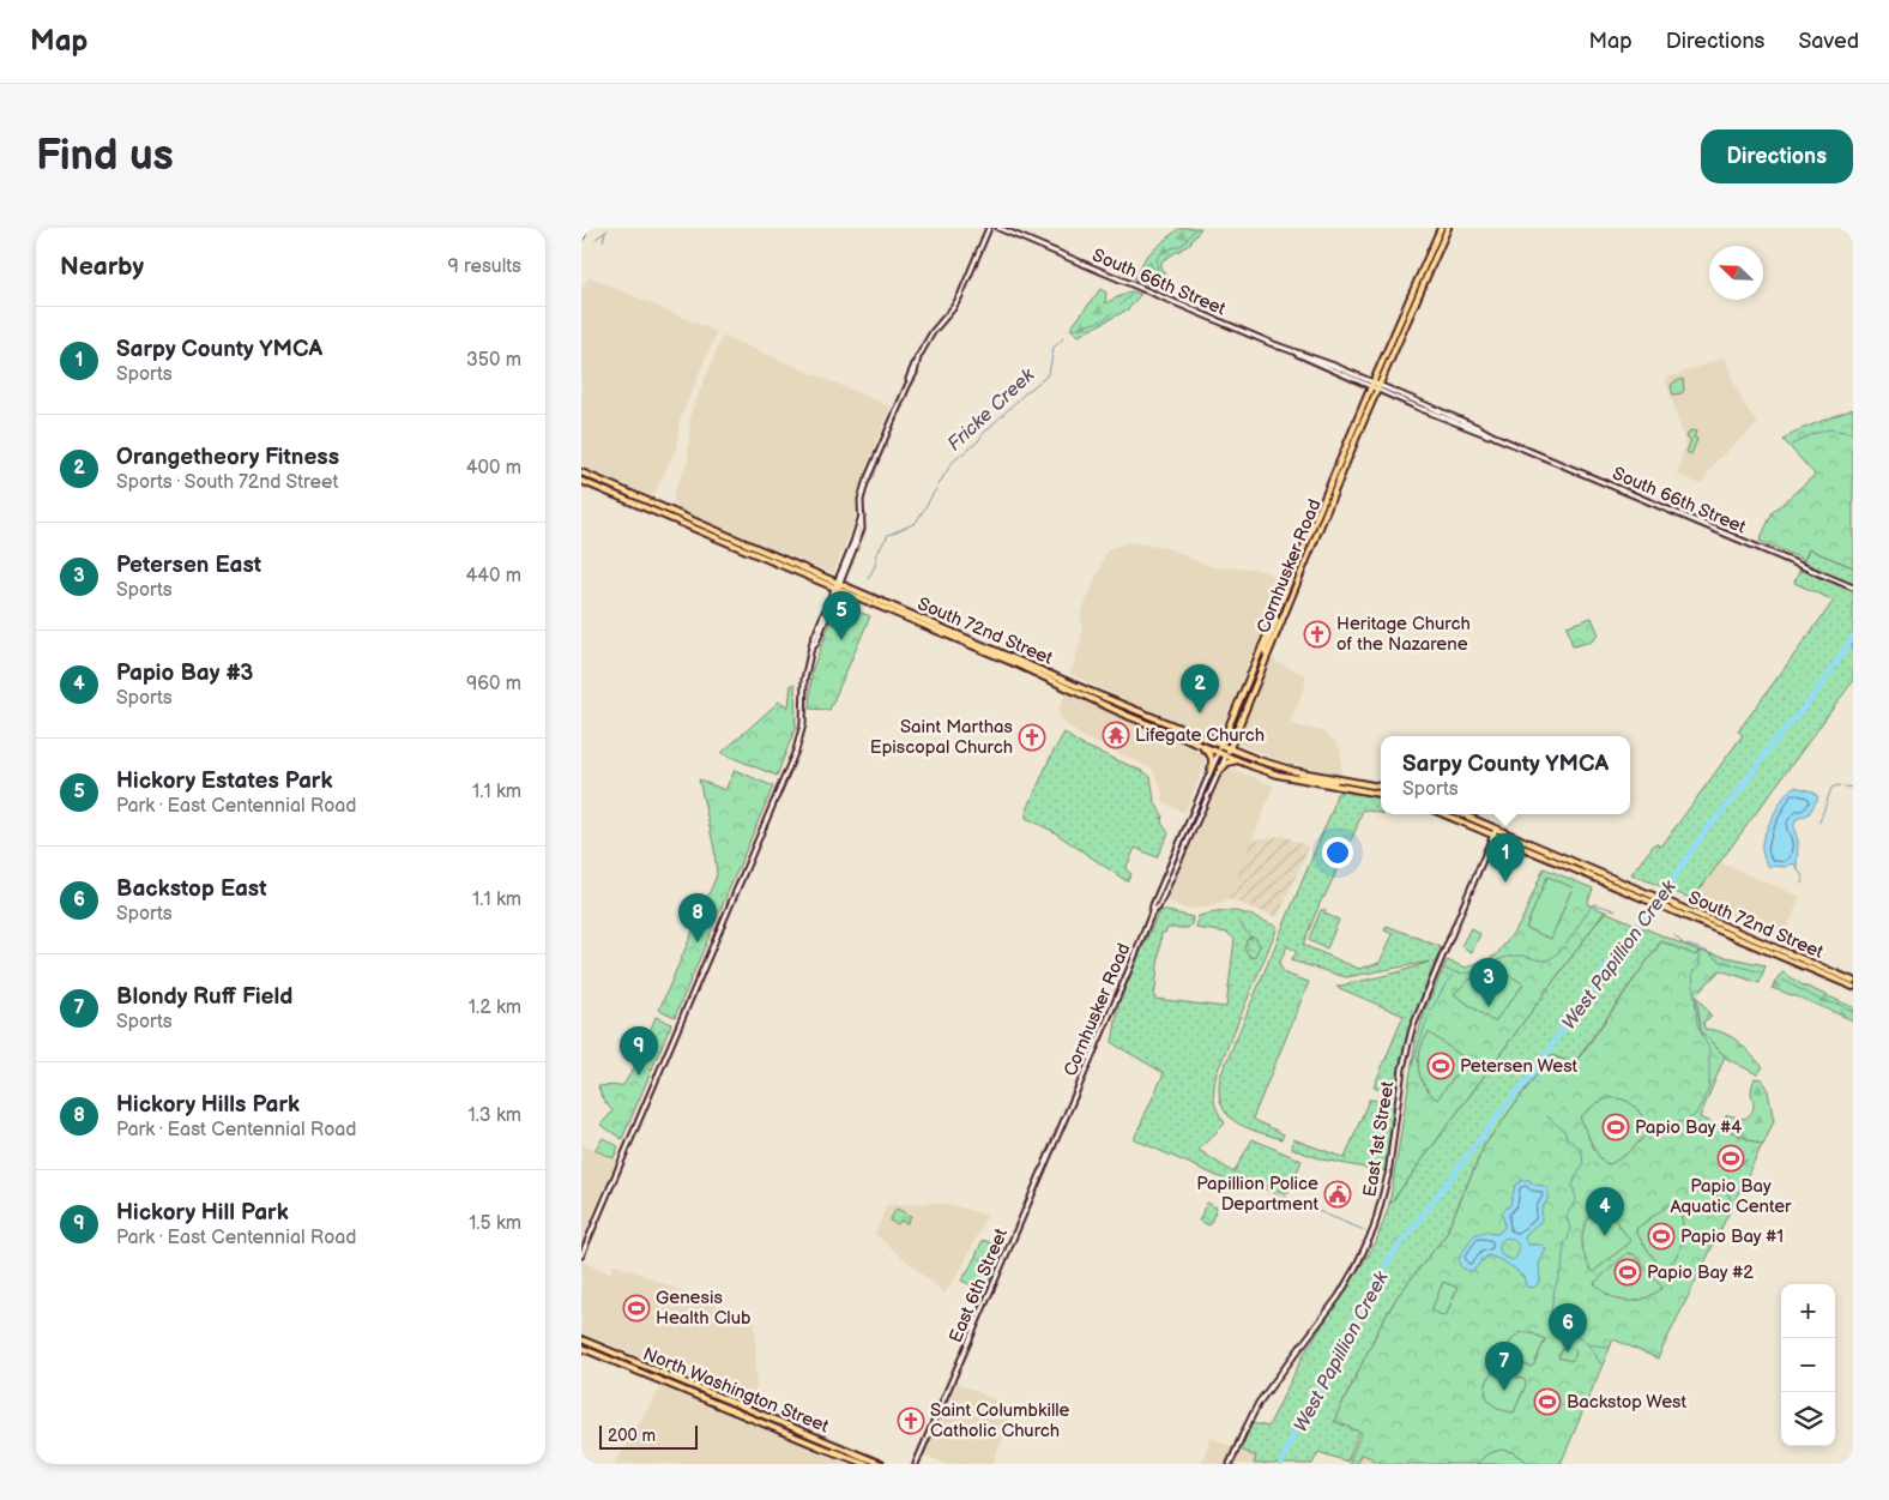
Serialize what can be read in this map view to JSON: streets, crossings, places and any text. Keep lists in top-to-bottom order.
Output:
{
  "streets": {
    "main road": ["Cornhusker Road", "South 72nd Street", "North Washington Street"],
    "street": ["South 66th Street", "East 1st Street", "East 6th Street"]
  },
  "crossings": [
    ["South 66th Street", "Cornhusker Road"],
    ["Cornhusker Road", "South 72nd Street"],
    ["Cornhusker Road", "East 6th Street"],
    ["South 72nd Street", "East 1st Street"]
  ],
  "water": ["Fricke Creek", "West Papillion Creek"],
  "places": {
    "church": ["Heritage Church of the Nazarene", "Saint Marthas Episcopal Church", "Saint Columbkille Catholic Church"],
    "temple": ["Lifegate Church"],
    "sports": [
      "Petersen West",
      "Papio Bay #4",
      "Papio Bay Aquatic Center",
      "Papio Bay #1",
      "Papio Bay #2",
      "Genesis Health Club",
      "Backstop West"
    ],
    "public building": ["Papillion Police Department"]
  },
  "scale_bar": "200 m",
  "north": "top left",
  "page": {
    "header": "Map",
    "nav": ["Map", "Directions", "Saved"],
    "buttons": "Directions",
    "title": "Find us",
    "heading": ["Nearby", "9 results"],
    "list": [
      {
        "mark": "1",
        "name": "Sarpy County YMCA",
        "note": "Sports",
        "value": "350 m"
      },
      {
        "mark": "2",
        "name": "Orangetheory Fitness",
        "note": "Sports · South 72nd Street",
        "value": "400 m"
      },
      {
        "mark": "3",
        "name": "Petersen East",
        "note": "Sports",
        "value": "440 m"
      },
      {
        "mark": "4",
        "name": "Papio Bay #3",
        "note": "Sports",
        "value": "960 m"
      },
      {
        "mark": "5",
        "name": "Hickory Estates Park",
        "note": "Park · East Centennial Road",
        "value": "1.1 km"
      },
      {
        "mark": "6",
        "name": "Backstop East",
        "note": "Sports",
        "value": "1.1 km"
      },
      {
        "mark": "7",
        "name": "Blondy Ruff Field",
        "note": "Sports",
        "value": "1.2 km"
      },
      {
        "mark": "8",
        "name": "Hickory Hills Park",
        "note": "Park · East Centennial Road",
        "value": "1.3 km"
      },
      {
        "mark": "9",
        "name": "Hickory Hill Park",
        "note": "Park · East Centennial Road",
        "value": "1.5 km"
      }
    ],
    "pins": [
      "5",
      "2",
      "1",
      "8",
      "3",
      "9",
      "4",
      "6",
      "7"
    ],
    "popup": ["Sarpy County YMCA", "Sports"],
    "map_buttons": ["+", "−"],
    "scale": "200 m"
  }
}
